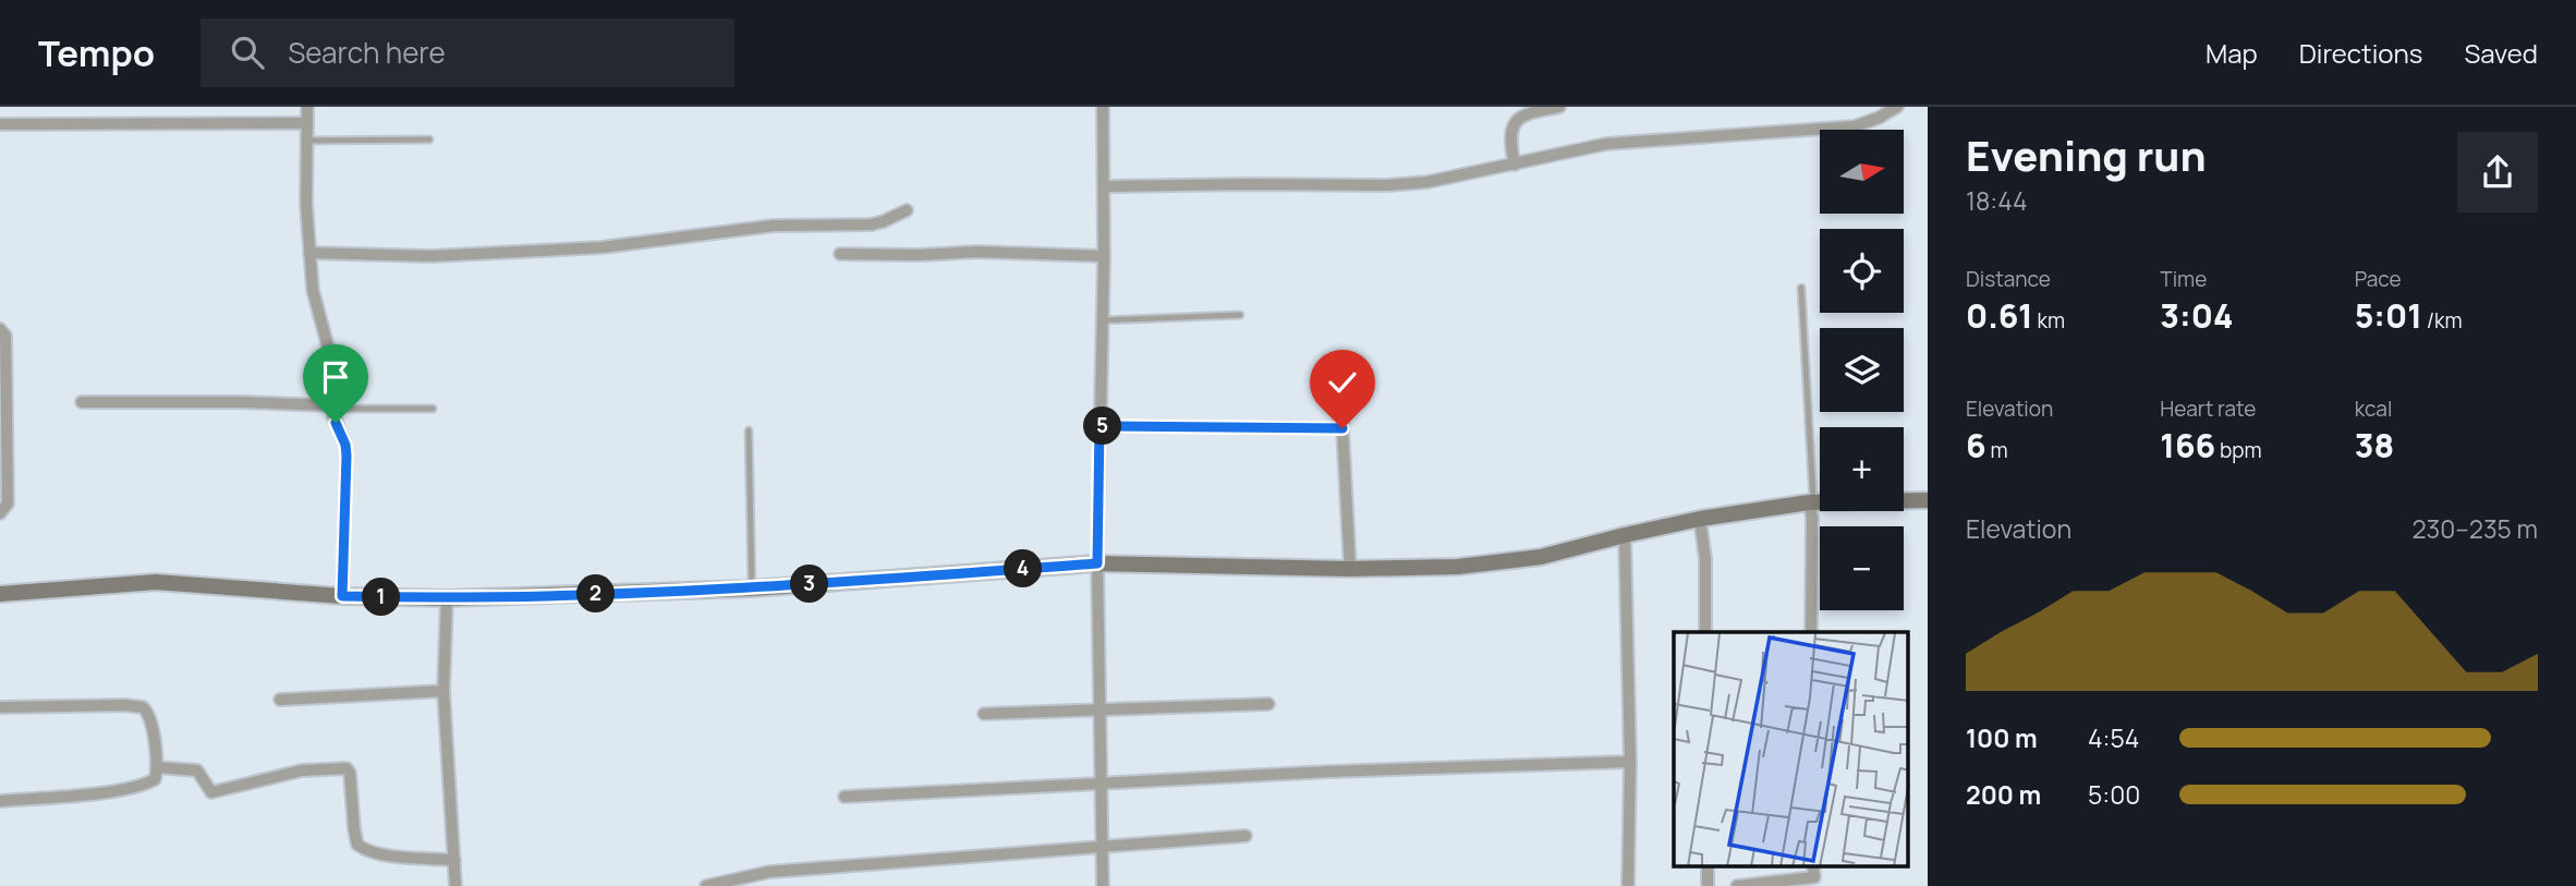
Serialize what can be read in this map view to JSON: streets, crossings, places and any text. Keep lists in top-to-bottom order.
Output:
{
  "north": "right",
  "page": {
    "header": "Tempo",
    "search": "Search here",
    "nav": ["Map", "Directions", "Saved"],
    "heading": ["Evening run", "18:44"],
    "map_buttons": ["+", "−"],
    "stats": [
      ["Distance", "0.61 km"],
      ["Time", "3:04"],
      ["Pace", "5:01 /km"],
      ["Elevation", "6 m"],
      ["Heart rate", "166 bpm"],
      ["kcal", "38"]
    ],
    "pins": [
      "5",
      "4",
      "3",
      "2",
      "1"
    ],
    "chart": ["Elevation", "230–235 m"],
    "list": [
      {
        "name": "100 m",
        "note": "4:54"
      },
      {
        "name": "200 m",
        "note": "5:00"
      }
    ]
  }
}
